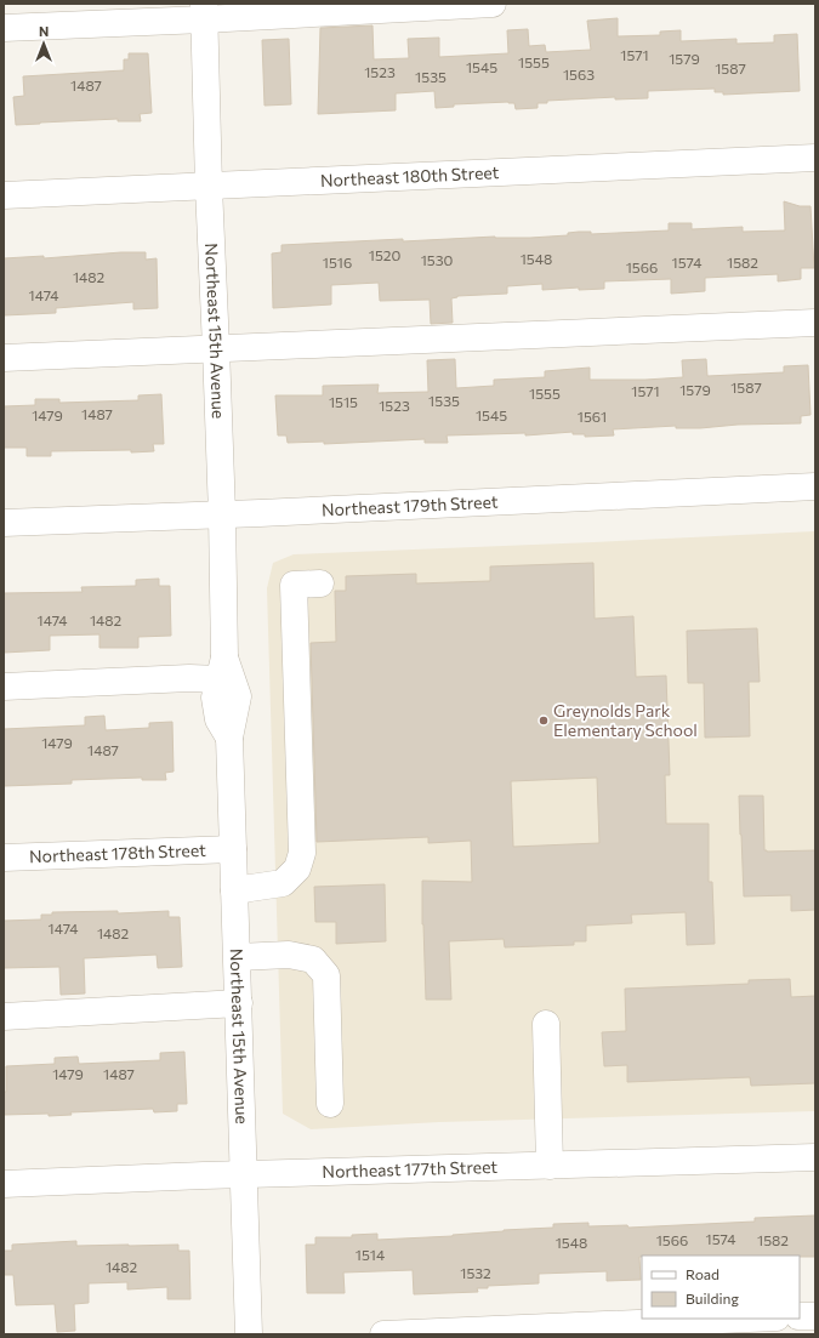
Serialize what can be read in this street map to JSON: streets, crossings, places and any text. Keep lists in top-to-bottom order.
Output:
{
  "streets": {
    "street": [
      "Northeast 180th Street",
      "Northeast 15th Avenue",
      "Northeast 179th Street",
      "Northeast 178th Street",
      "Northeast 177th Street"
    ]
  },
  "crossings": [
    ["Northeast 180th Street", "Northeast 15th Avenue"],
    ["Northeast 15th Avenue", "Northeast 179th Street"],
    ["Northeast 15th Avenue", "Northeast 178th Street"],
    ["Northeast 15th Avenue", "Northeast 177th Street"]
  ],
  "places": ["Greynolds Park Elementary School"],
  "house_numbers": [
    "1571",
    "1579",
    "1555",
    "1545",
    "1587",
    "1523",
    "1563",
    "1535",
    "1487",
    "1520",
    "1548",
    "1530",
    "1516",
    "1574",
    "1582",
    "1566",
    "1482",
    "1474",
    "1587",
    "1579",
    "1571",
    "1555",
    "1535",
    "1515",
    "1523",
    "1487",
    "1479",
    "1545",
    "1561",
    "1474",
    "1482",
    "1479",
    "1487",
    "1474",
    "1482",
    "1479",
    "1487",
    "1574",
    "1566",
    "1582",
    "1548",
    "1514",
    "1482",
    "1532"
  ],
  "legend": ["Road", "Building"],
  "north": "top"
}
